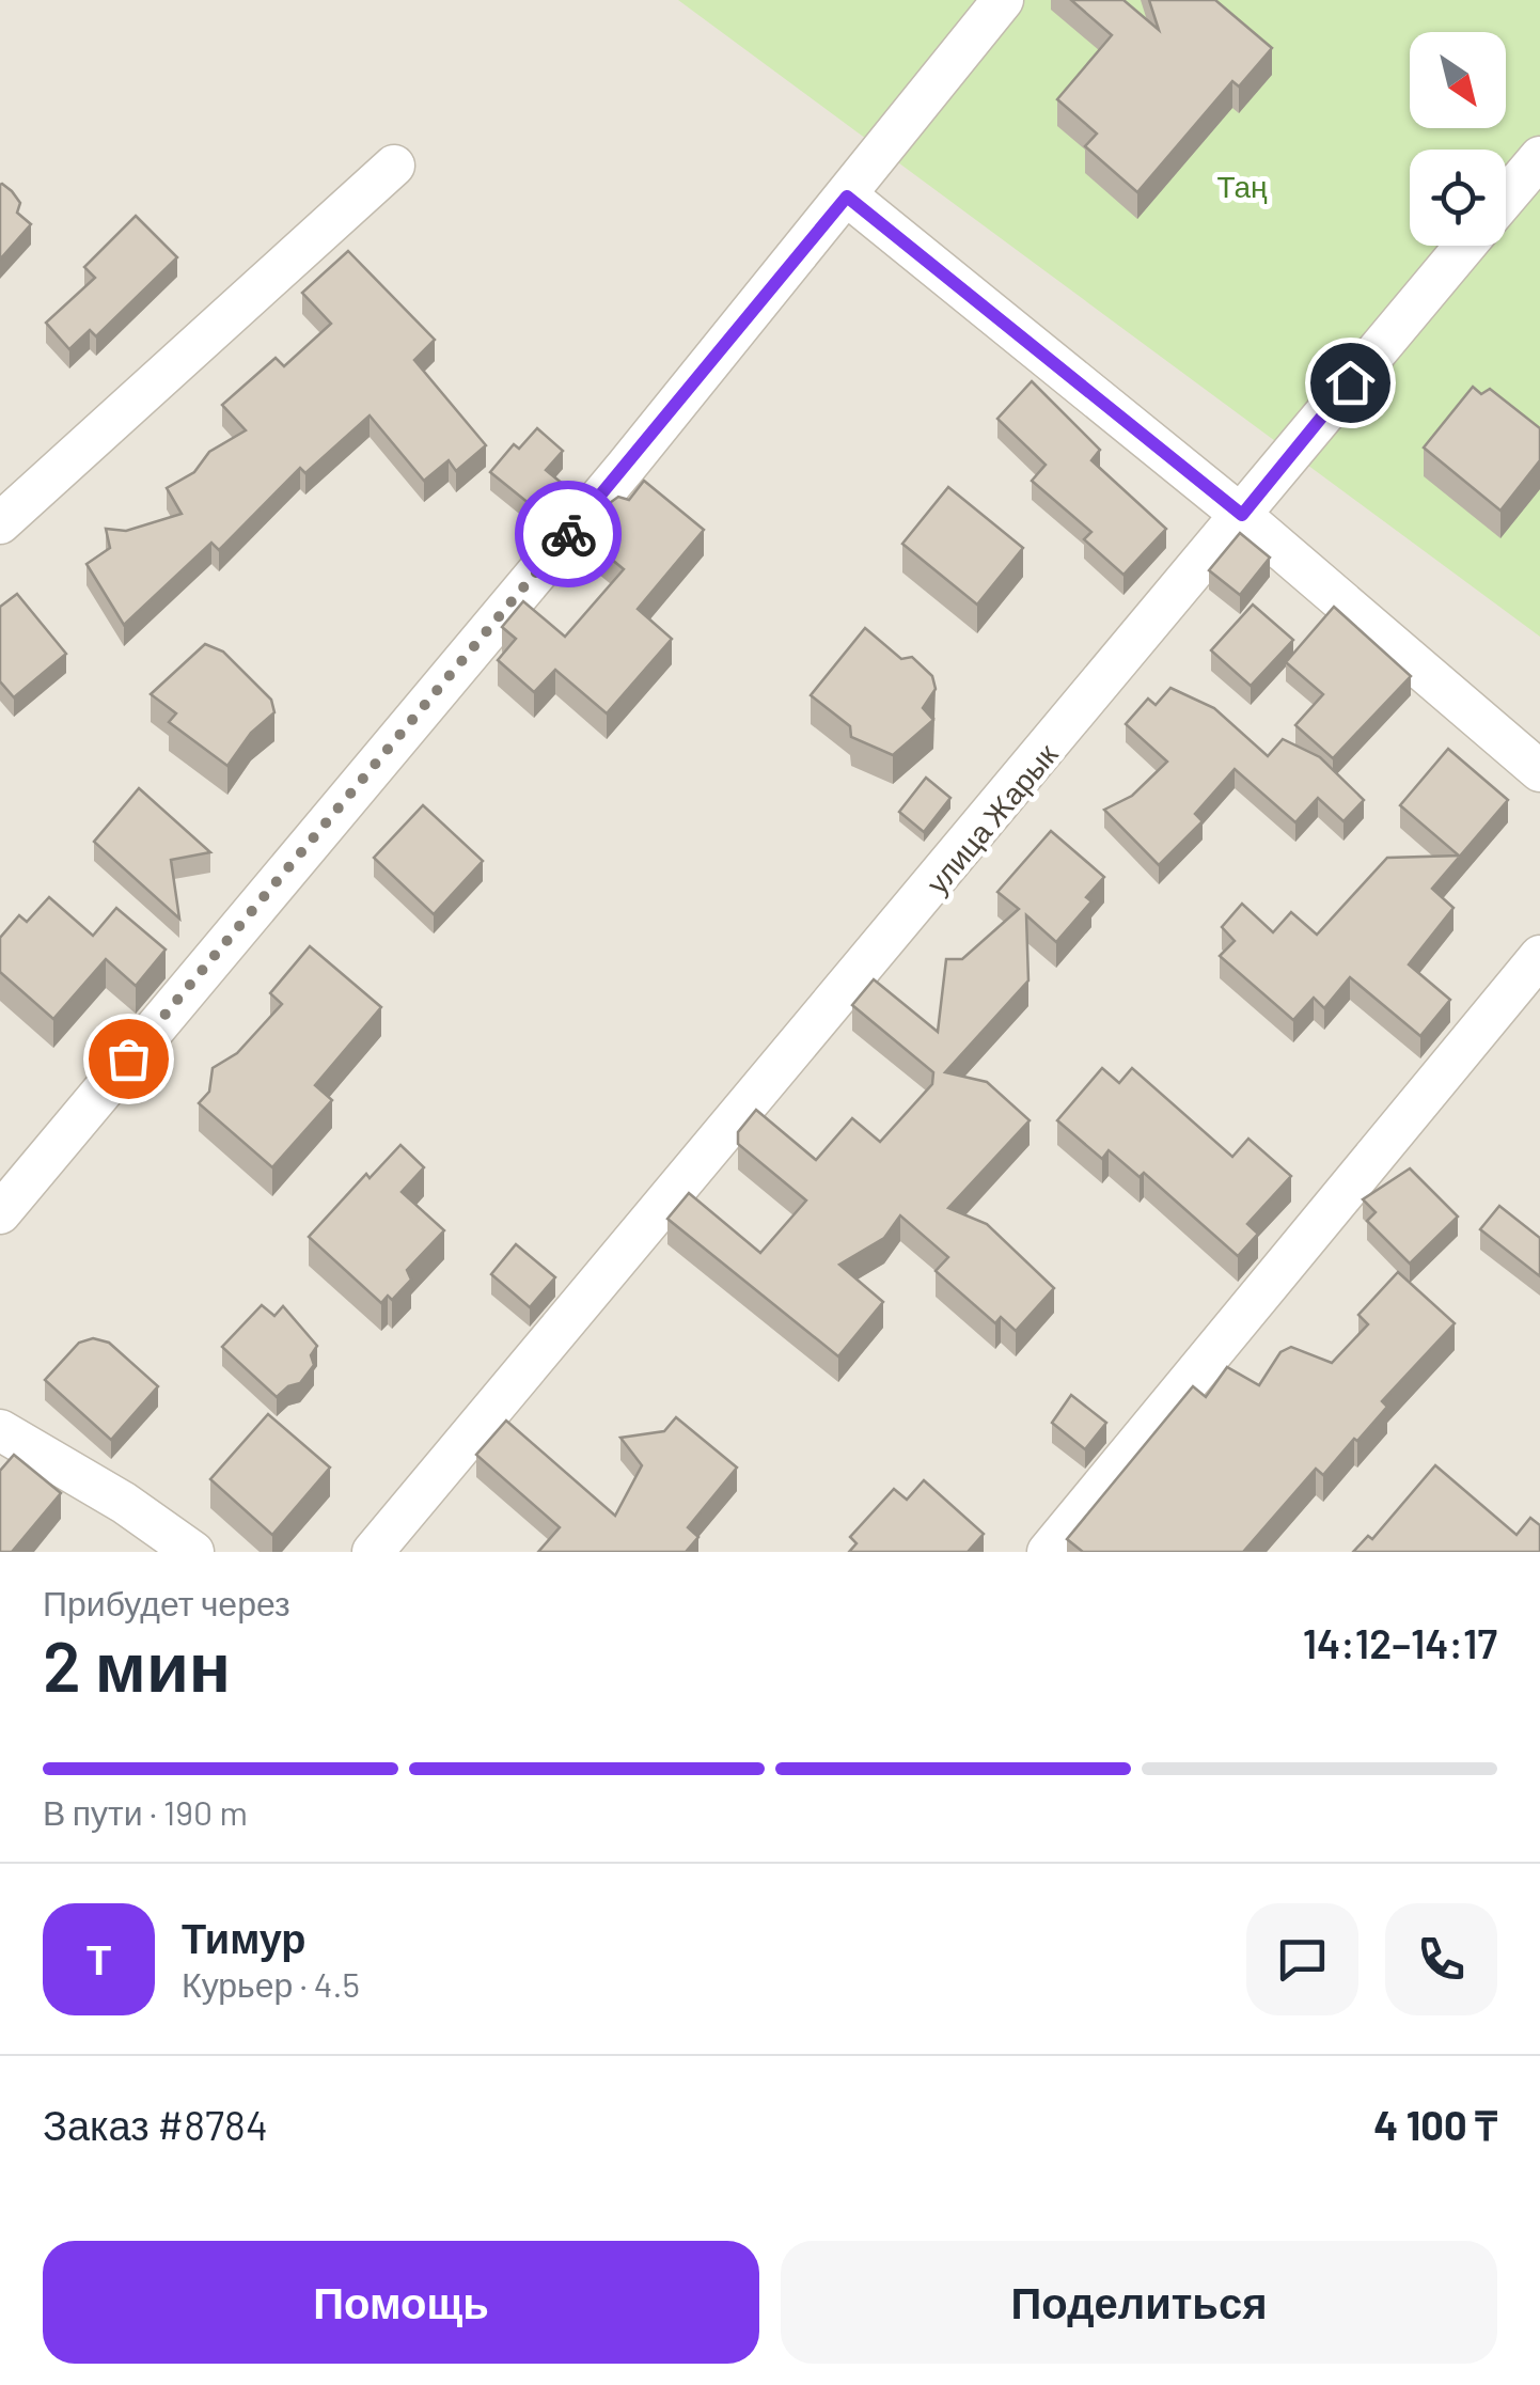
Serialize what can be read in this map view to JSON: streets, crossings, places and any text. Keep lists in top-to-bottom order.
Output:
{
  "streets": {
    "street": ["улица Жарык"]
  },
  "parks": ["Таң"],
  "north": "bottom right",
  "page": {
    "heading": ["2 мин", "Прибудет через", "14:12–14:17"],
    "panel": [
      "Тимур",
      "Курьер · 4.5",
      "Заказ #8784",
      "4 100 ₸"
    ],
    "bar": "В пути · 190 m",
    "round": "Т",
    "buttons": ["Помощь", "Поделиться"]
  }
}
